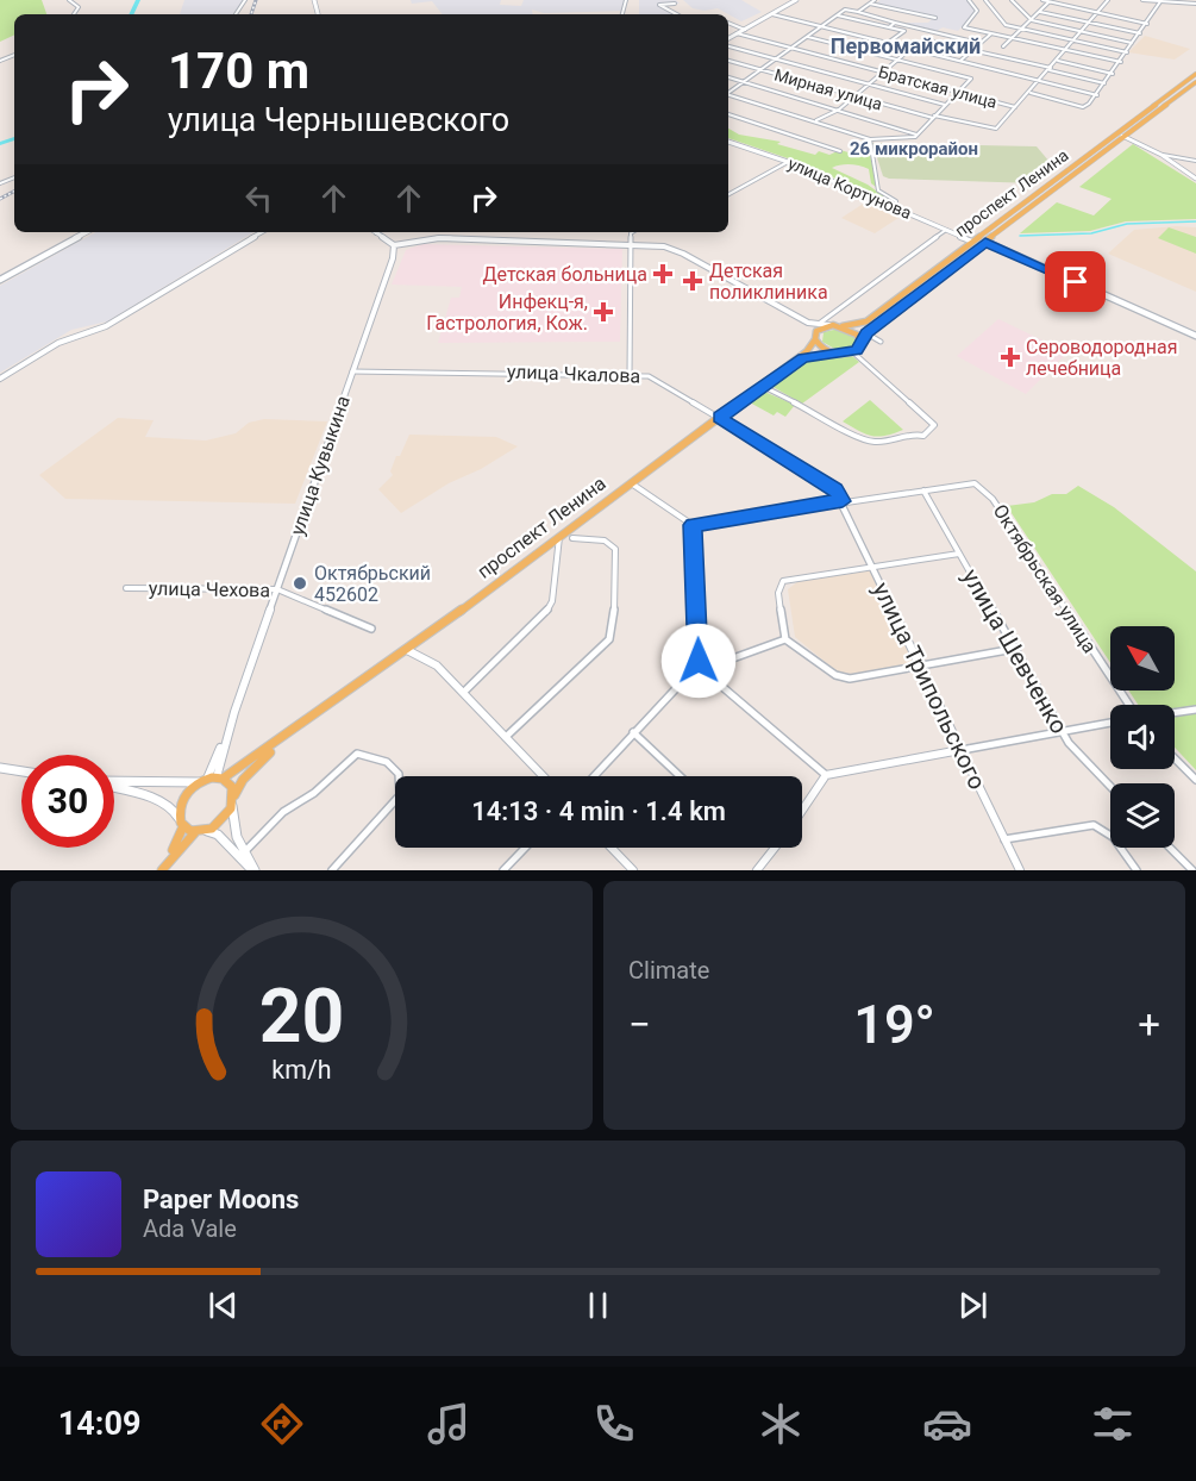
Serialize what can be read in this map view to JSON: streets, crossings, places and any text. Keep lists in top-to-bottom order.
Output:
{
  "streets": {
    "main road": ["проспект Ленина"],
    "street": [
      "Братская улица",
      "Мирная улица",
      "улица Кортунова",
      "улица Чкалова",
      "улица Кувыкина",
      "Октябрьская улица",
      "улица Чехова",
      "улица Шевченко",
      "улица Трипольского"
    ]
  },
  "crossings": [
    ["Братская улица", "Мирная улица"],
    ["улица Кортунова", "проспект Ленина"],
    ["проспект Ленина", "улица Чкалова"],
    ["проспект Ленина", "улица Кувыкина"],
    ["улица Чкалова", "улица Кувыкина"],
    ["улица Чкалова", "улица Трипольского"],
    ["улица Кувыкина", "улица Чехова"],
    ["Октябрьская улица", "улица Шевченко"]
  ],
  "districts": ["Первомайский", "26 микрорайон"],
  "places": {
    "health": [
      "Детская больница",
      "Детская поликлиника",
      "Инфекц-я, Гастрология, Кож.",
      "Сероводородная лечебница"
    ],
    "other": ["Октябрьский 452602"]
  },
  "north": "top left",
  "page": {
    "turn": ["170 m", "улица Чернышевского"],
    "limit": "30",
    "trip": "14:13 · 4 min · 1.4 km",
    "tile": "Climate",
    "heat": ["−", "19°", "+"],
    "song": ["Paper Moons", "Ada Vale"],
    "tabs": "14:09",
    "gauge": ["20", "km/h"]
  }
}
